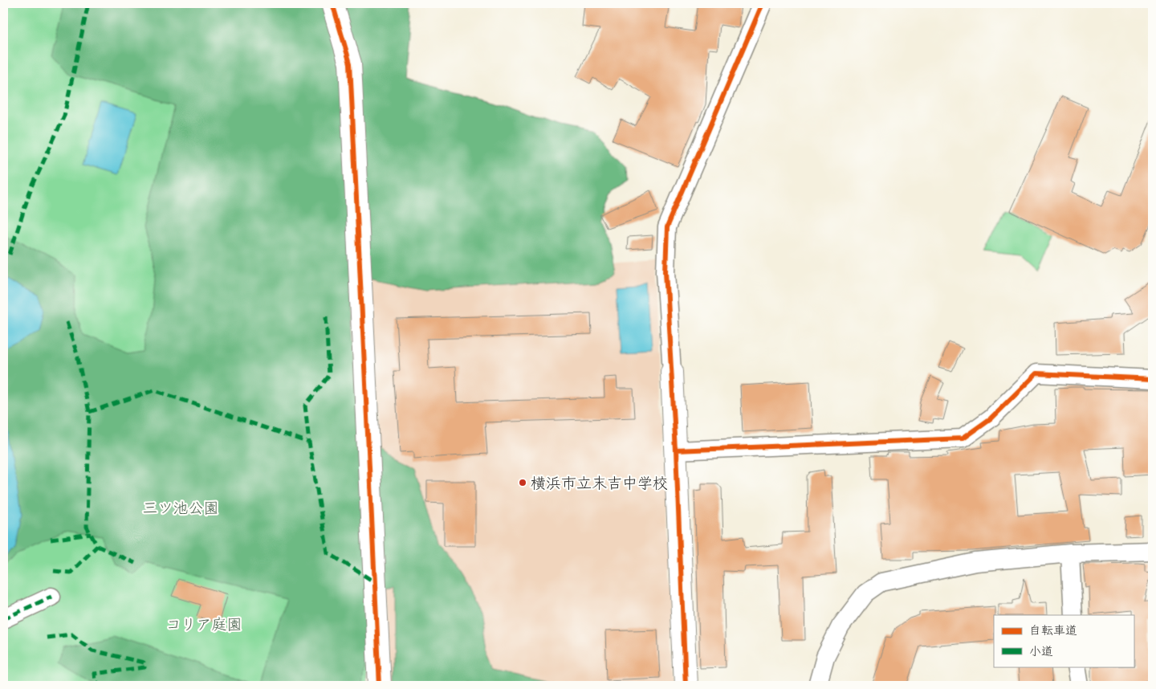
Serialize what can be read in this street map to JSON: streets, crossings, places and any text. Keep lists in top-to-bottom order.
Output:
{
  "parks": ["三ツ池公園", "コリア庭園"],
  "places": ["横浜市立末吉中学校"],
  "legend": ["自転車道", "小道"]
}
